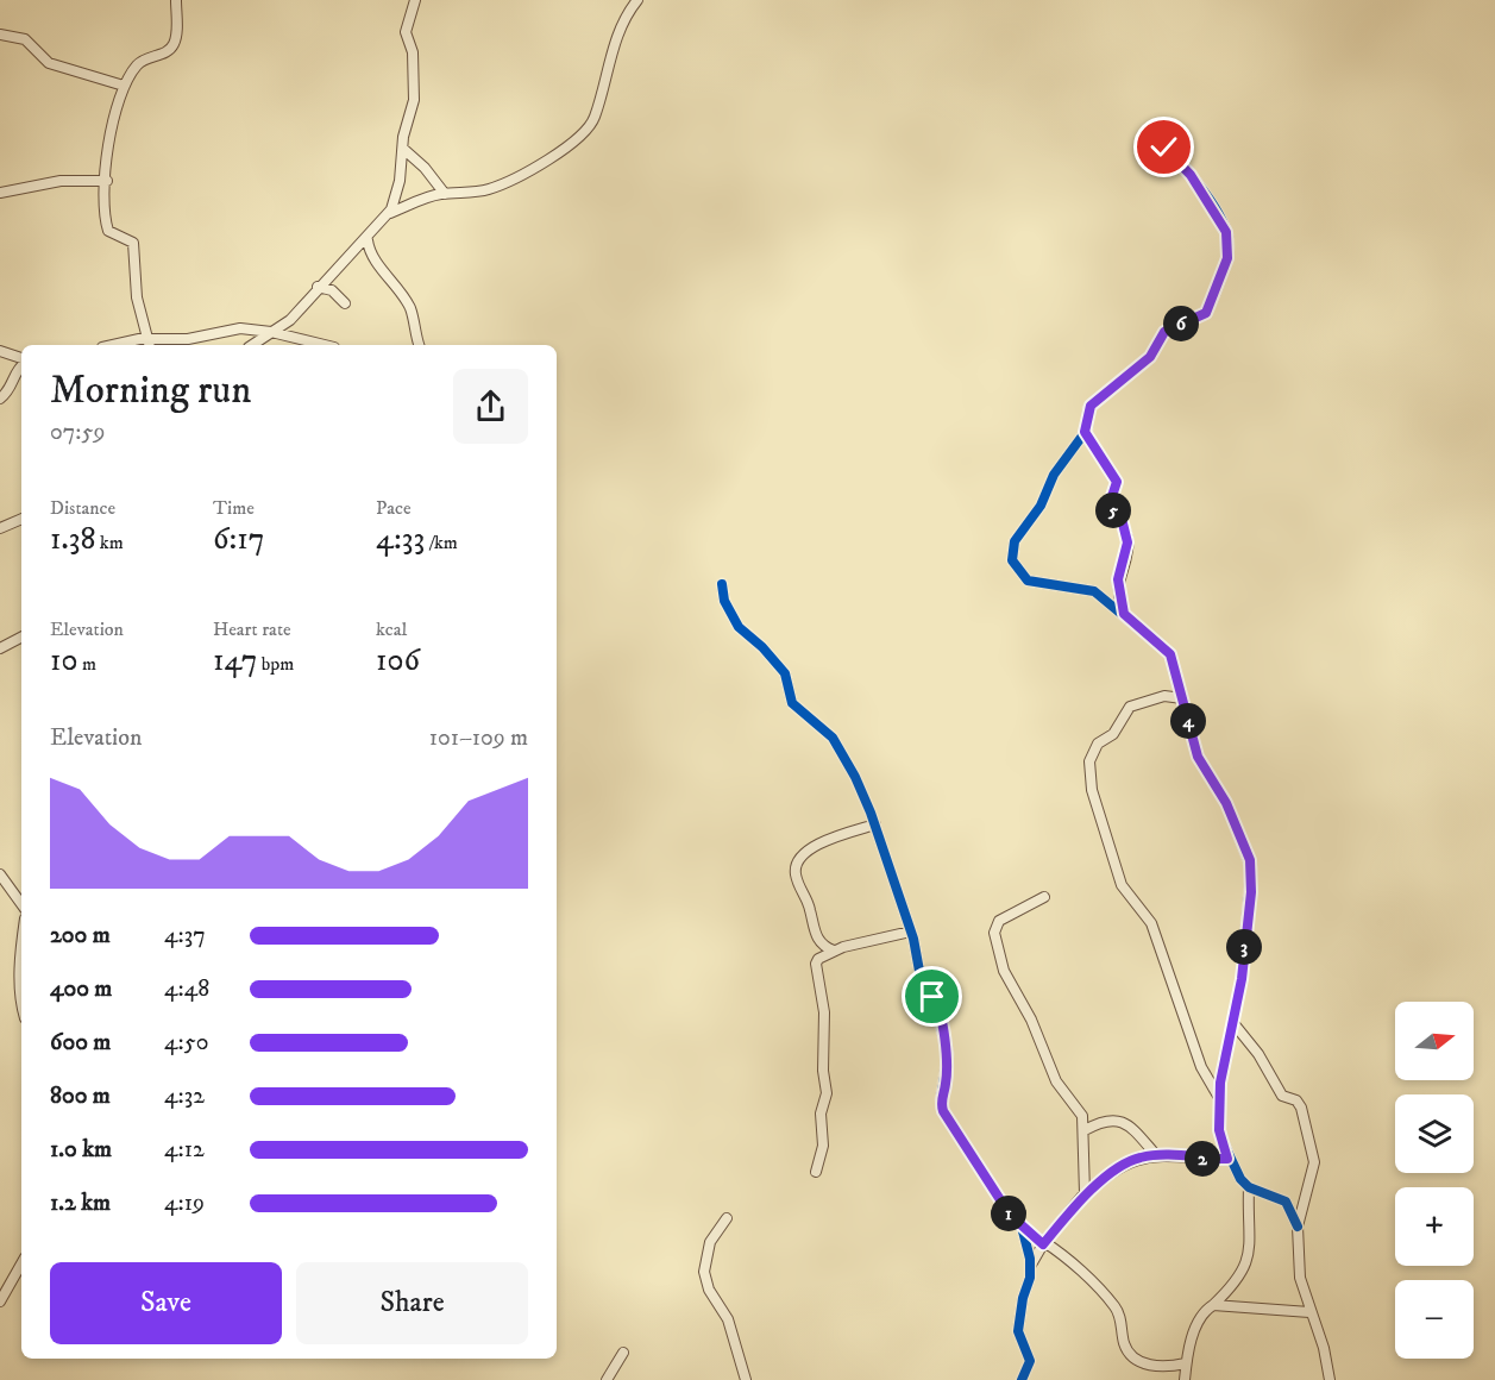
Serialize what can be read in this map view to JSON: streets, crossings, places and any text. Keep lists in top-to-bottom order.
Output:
{
  "north": "right",
  "page": {
    "pins": [
      "6",
      "5",
      "4",
      "3",
      "2",
      "1"
    ],
    "heading": ["Morning run", "07:59"],
    "stats": [
      ["Distance", "1.38 km"],
      ["Time", "6:17"],
      ["Pace", "4:33 /km"],
      ["Elevation", "10 m"],
      ["Heart rate", "147 bpm"],
      ["kcal", "106"]
    ],
    "chart": ["Elevation", "101–109 m"],
    "list": [
      {
        "name": "200 m",
        "note": "4:37"
      },
      {
        "name": "400 m",
        "note": "4:48"
      },
      {
        "name": "600 m",
        "note": "4:50"
      },
      {
        "name": "800 m",
        "note": "4:32"
      },
      {
        "name": "1.0 km",
        "note": "4:12"
      },
      {
        "name": "1.2 km",
        "note": "4:19"
      }
    ],
    "map_buttons": ["+", "−"],
    "buttons": ["Save", "Share"]
  }
}
